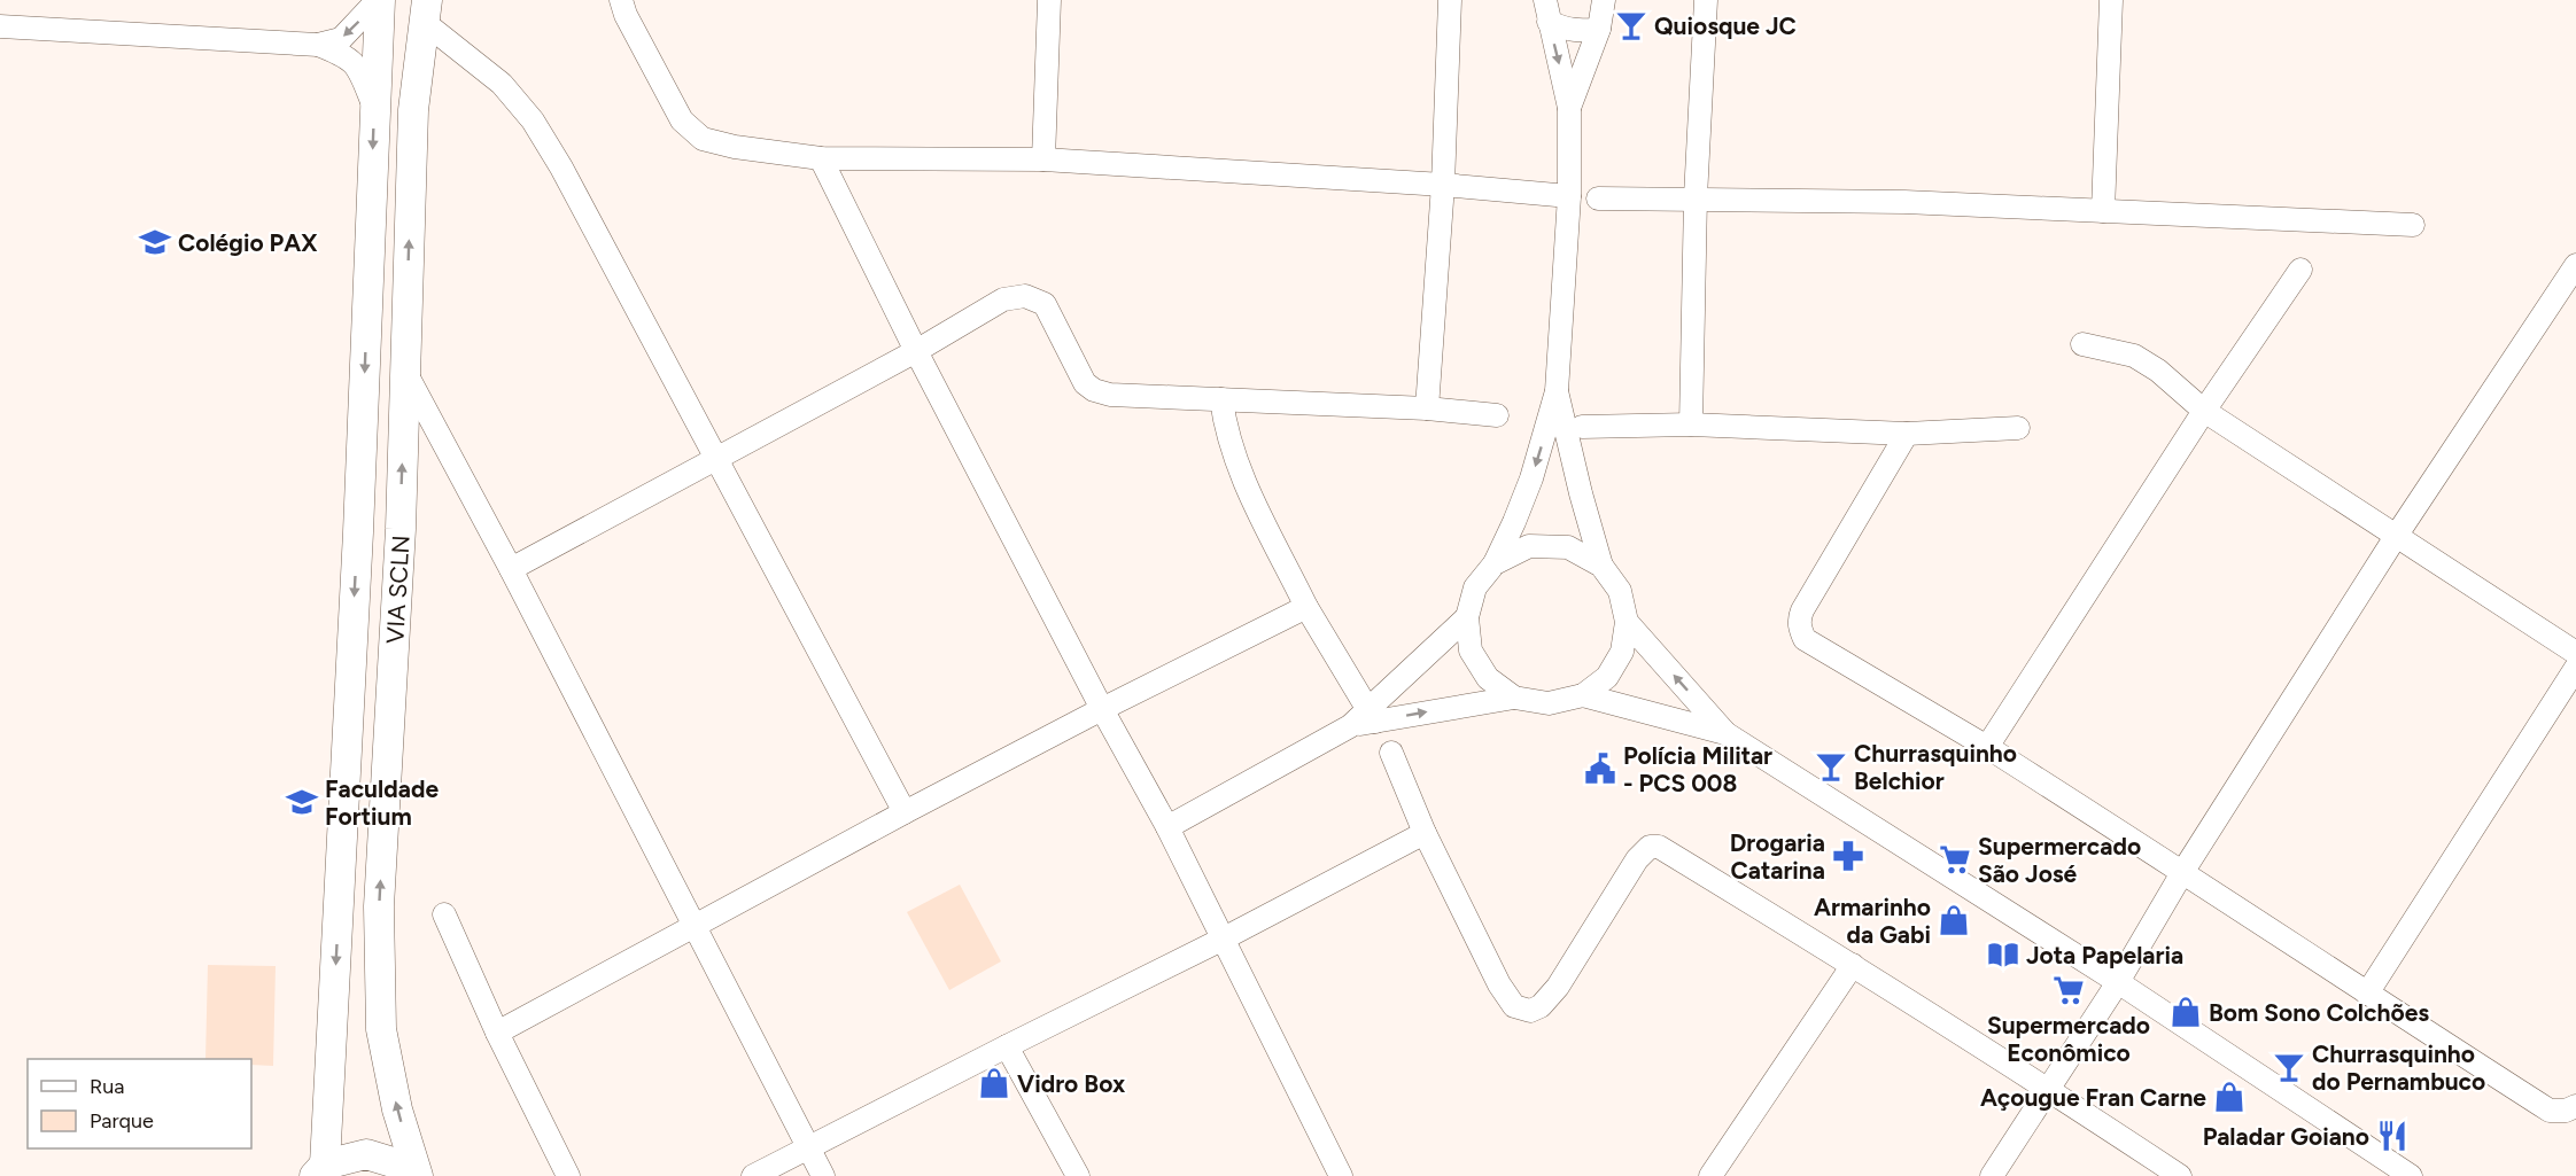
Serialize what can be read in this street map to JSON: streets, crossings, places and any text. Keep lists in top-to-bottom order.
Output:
{
  "streets": {
    "main road": ["VIA SCLN"]
  },
  "places": {
    "bar": ["Quiosque JC", "Churrasquinho Belchior", "Churrasquinho do Pernambuco"],
    "school or university": ["Colégio PAX", "Faculdade Fortium"],
    "public building": ["Polícia Militar - PCS 008"],
    "pharmacy": ["Drogaria Catarina"],
    "supermarket": ["Supermercado São José", "Supermercado Econômico"],
    "shop": [
      "Armarinho da Gabi",
      "Bom Sono Colchões",
      "Vidro Box",
      "Açougue Fran Carne"
    ],
    "library": ["Jota Papelaria"],
    "restaurant": ["Paladar Goiano"]
  },
  "legend": ["Rua", "Parque"]
}
